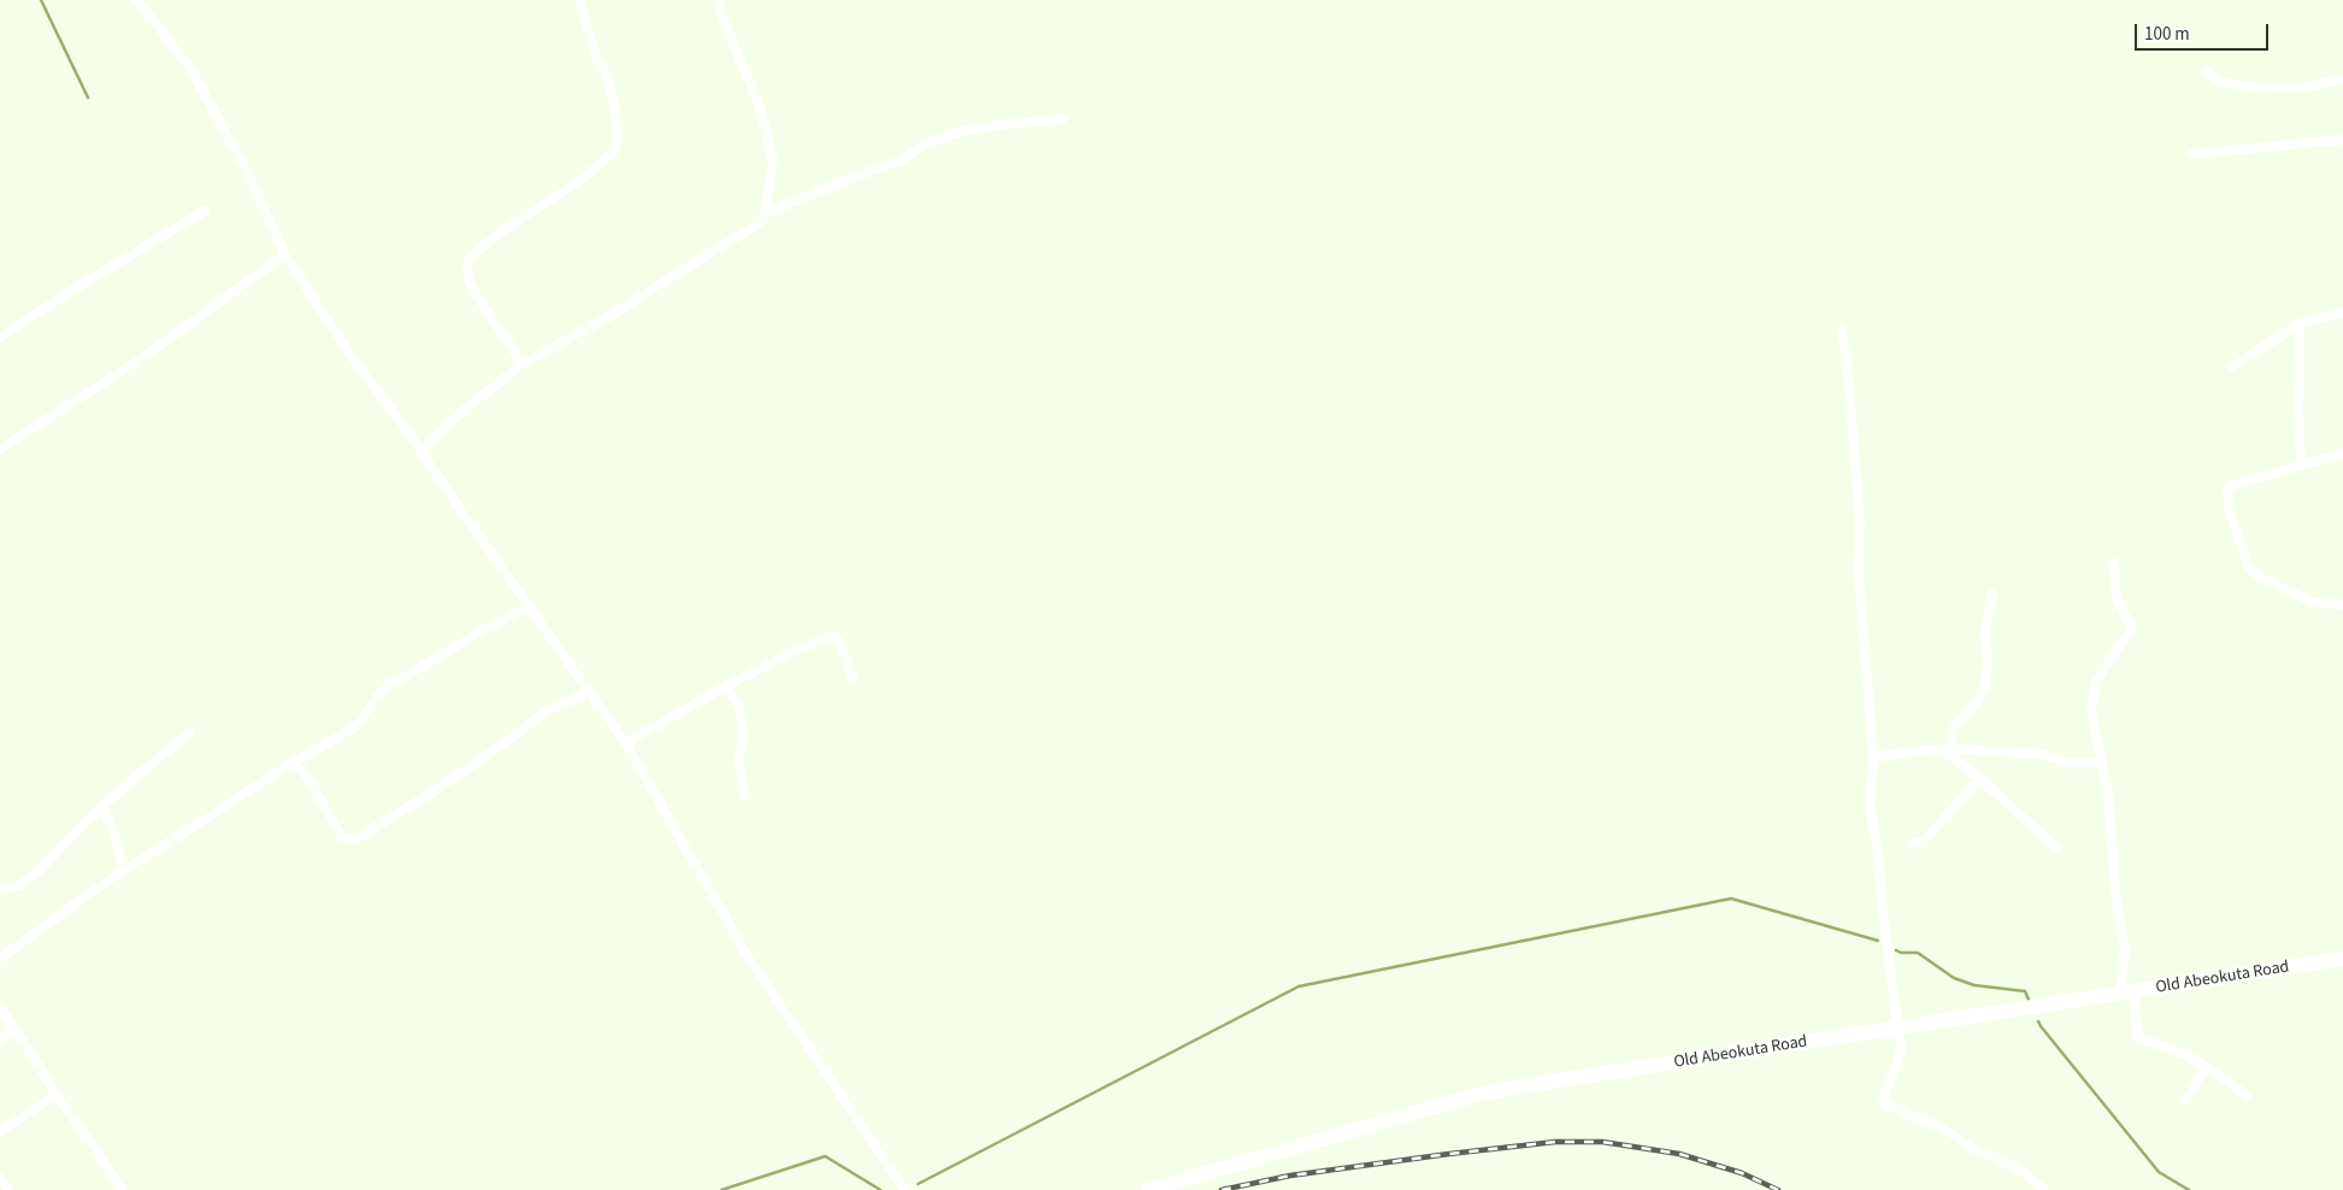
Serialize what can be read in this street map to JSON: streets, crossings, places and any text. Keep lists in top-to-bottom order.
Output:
{
  "streets": {
    "highway": ["Old Abeokuta Road"]
  },
  "scale_bar": "100 m"
}
